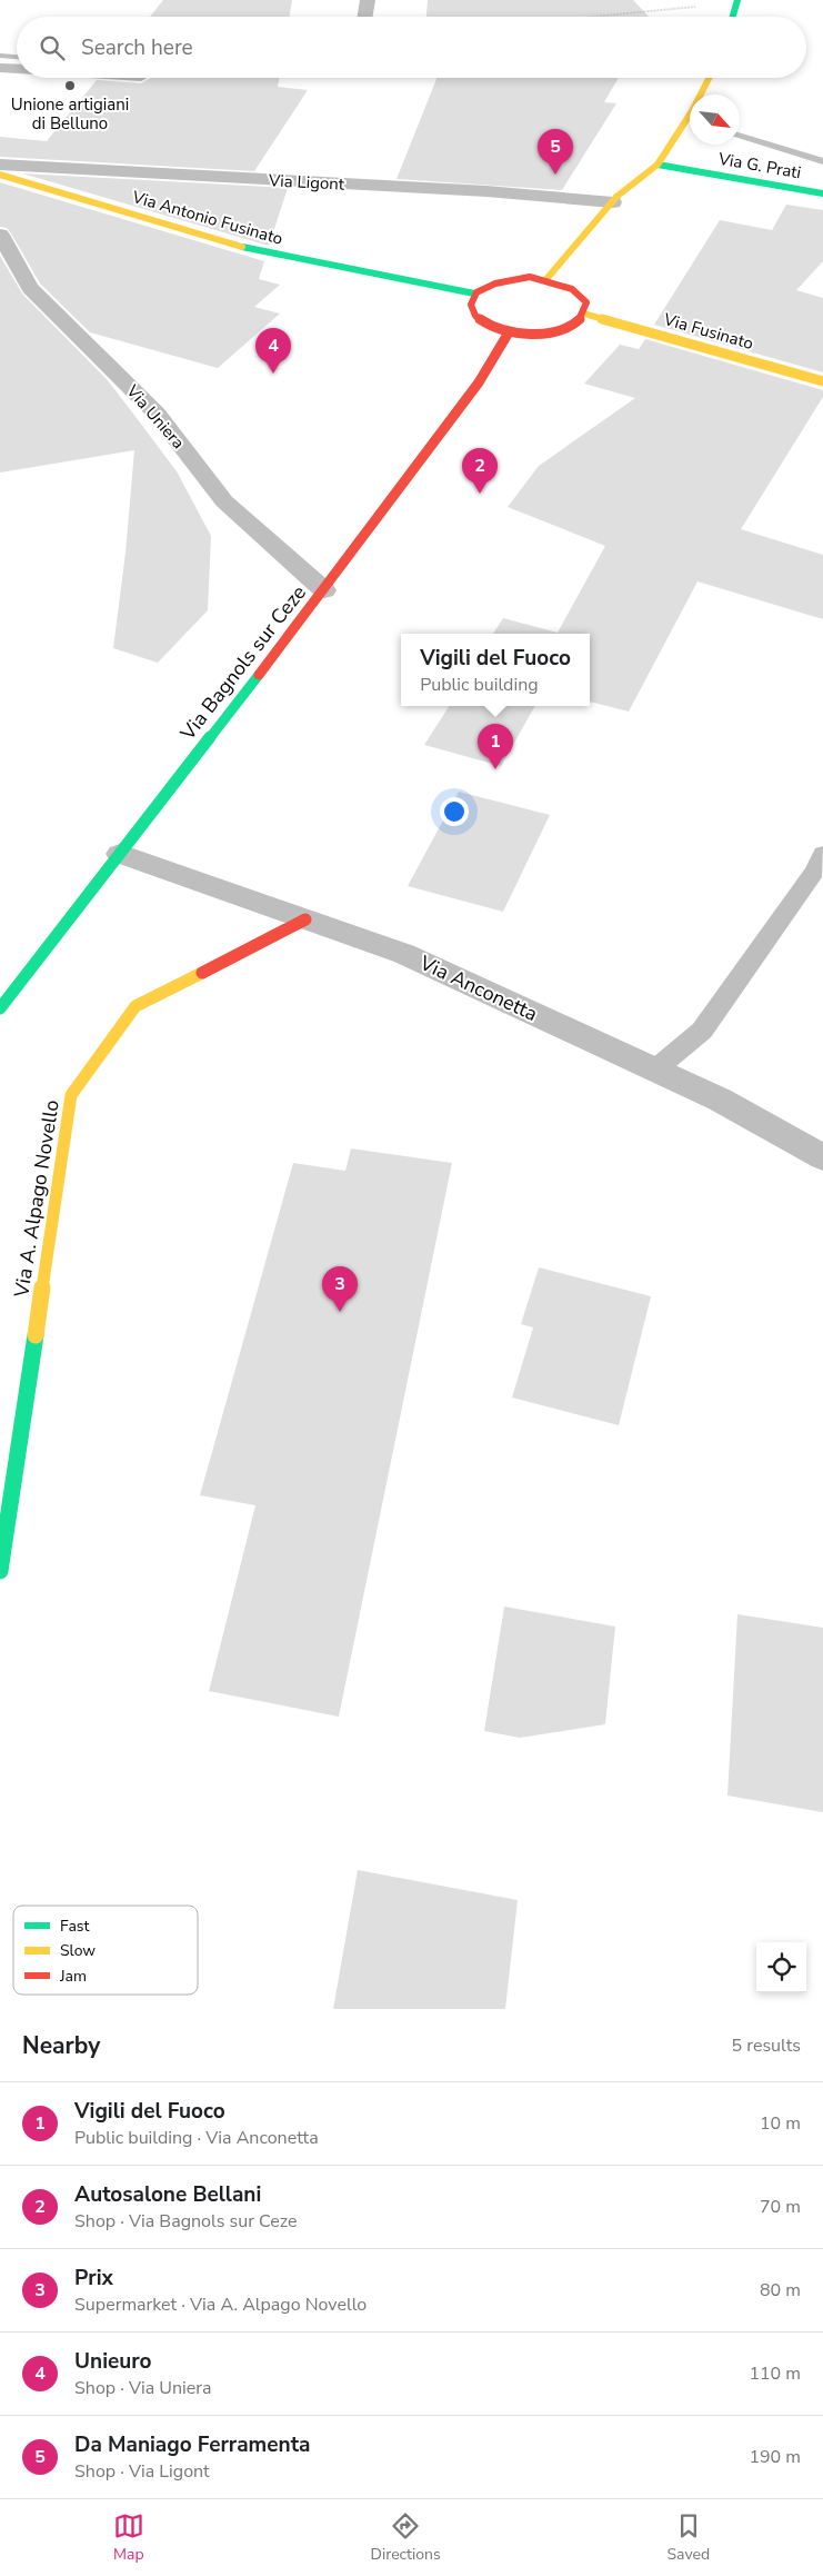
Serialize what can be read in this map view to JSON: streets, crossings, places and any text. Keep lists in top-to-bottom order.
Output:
{
  "streets": {
    "main road": [
      "Via G. Prati",
      "Via Antonio Fusinato",
      "Via Fusinato",
      "Via Bagnols sur Ceze",
      "Via A. Alpago Novello"
    ],
    "street": ["Via Ligont", "Via Uniera", "Via Anconetta"]
  },
  "crossings": [
    ["Via Uniera", "Via Bagnols sur Ceze"],
    ["Via Bagnols sur Ceze", "Via Anconetta"],
    ["Via Anconetta", "Via A. Alpago Novello"]
  ],
  "places": ["Unione artigiani di Belluno"],
  "legend": ["Fast", "Slow", "Jam"],
  "north": "bottom right",
  "page": {
    "search": "Search here",
    "pins": [
      "5",
      "4",
      "2",
      "1",
      "3"
    ],
    "popup": ["Vigili del Fuoco", "Public building"],
    "heading": ["Nearby", "5 results"],
    "list": [
      {
        "mark": "1",
        "name": "Vigili del Fuoco",
        "note": "Public building · Via Anconetta",
        "value": "10 m"
      },
      {
        "mark": "2",
        "name": "Autosalone Bellani",
        "note": "Shop · Via Bagnols sur Ceze",
        "value": "70 m"
      },
      {
        "mark": "3",
        "name": "Prix",
        "note": "Supermarket · Via A. Alpago Novello",
        "value": "80 m"
      },
      {
        "mark": "4",
        "name": "Unieuro",
        "note": "Shop · Via Uniera",
        "value": "110 m"
      },
      {
        "mark": "5",
        "name": "Da Maniago Ferramenta",
        "note": "Shop · Via Ligont",
        "value": "190 m"
      }
    ],
    "nav": ["Map", "Directions", "Saved"]
  }
}
